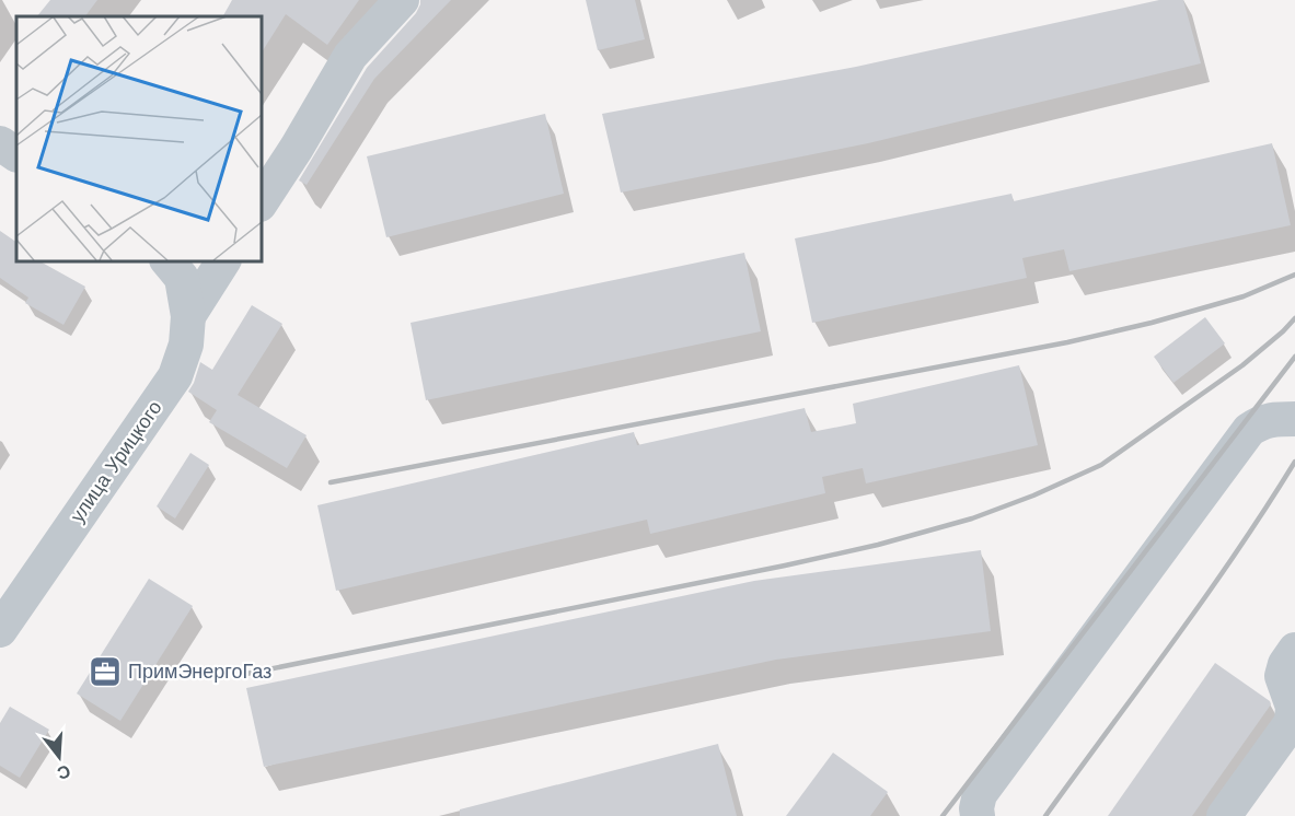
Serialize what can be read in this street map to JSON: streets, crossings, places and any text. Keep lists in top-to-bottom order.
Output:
{
  "streets": {
    "street": ["улица Урицкого"]
  },
  "places": {
    "office": ["ПримЭнергоГаз"]
  },
  "north": "bottom"
}
